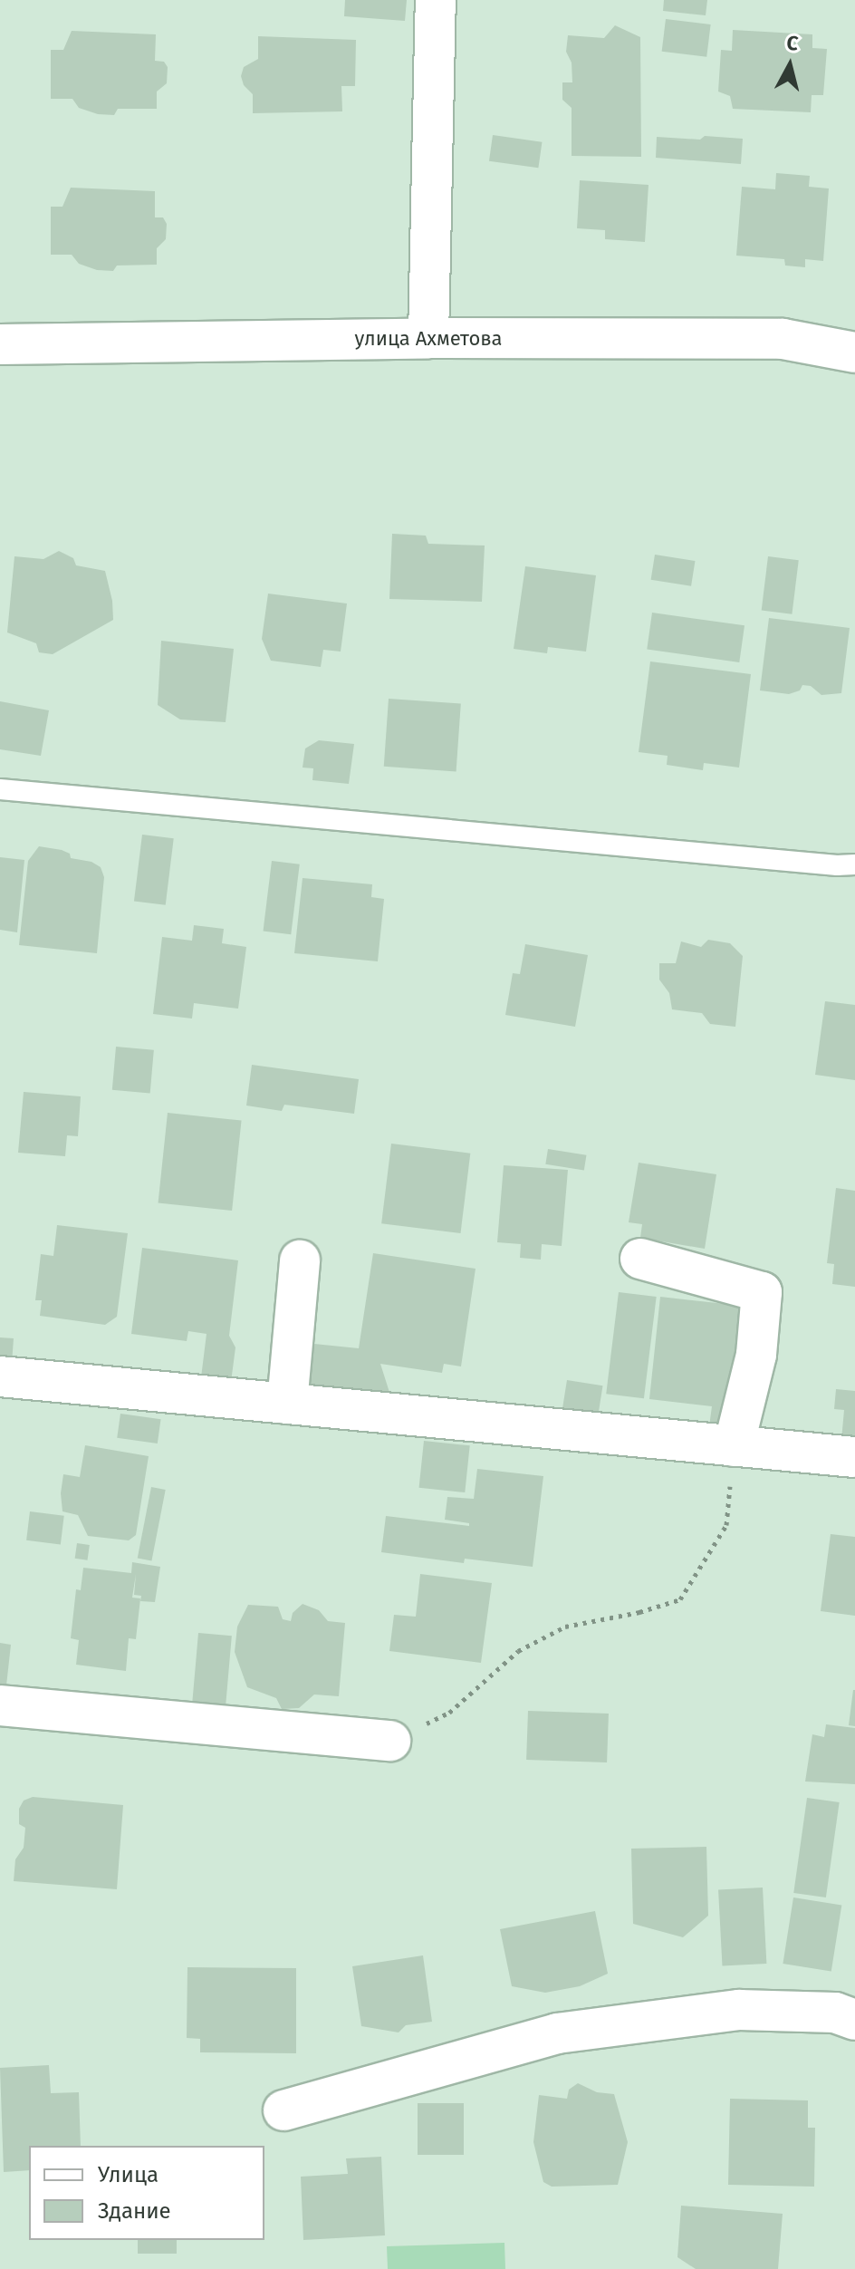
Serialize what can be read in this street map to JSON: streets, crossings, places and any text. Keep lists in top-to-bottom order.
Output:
{
  "streets": {
    "street": ["улица Ахметова"]
  },
  "legend": ["Улица", "Здание"],
  "north": "top"
}
